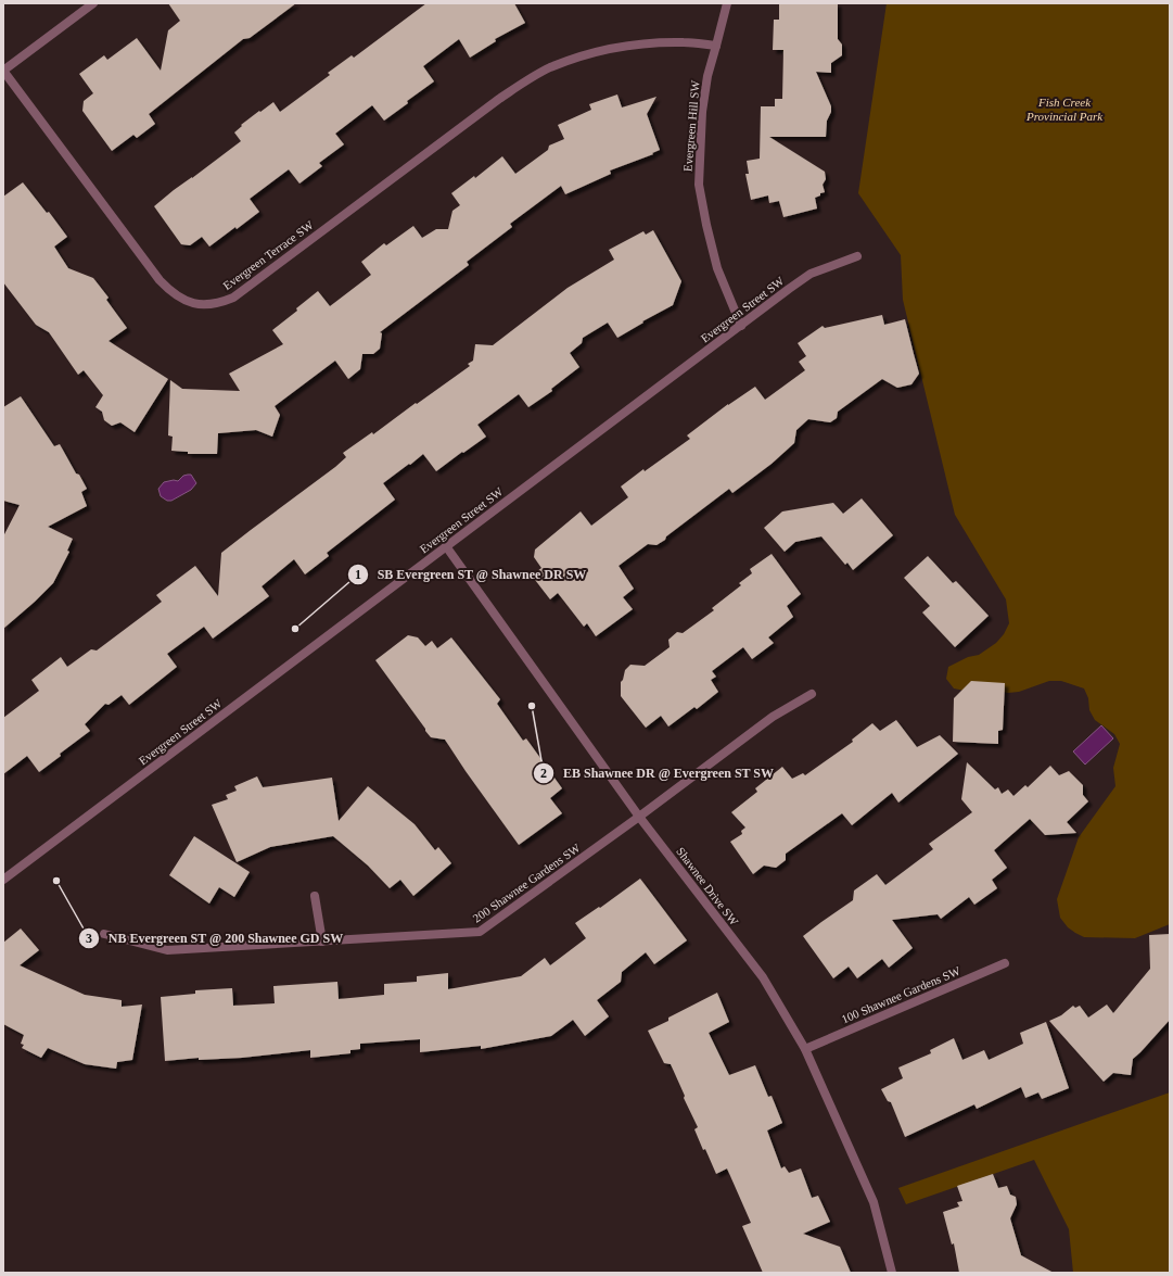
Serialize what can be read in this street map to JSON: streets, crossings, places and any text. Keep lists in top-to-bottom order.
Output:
{
  "streets": {
    "street": [
      "Evergreen Hill SW",
      "Evergreen Terrace SW",
      "Evergreen Street SW",
      "200 Shawnee Gardens SW",
      "Shawnee Drive SW",
      "100 Shawnee Gardens SW"
    ]
  },
  "crossings": [
    ["Evergreen Hill SW", "Evergreen Terrace SW"],
    ["Evergreen Hill SW", "Evergreen Street SW"],
    ["Evergreen Street SW", "Shawnee Drive SW"],
    ["200 Shawnee Gardens SW", "Shawnee Drive SW"],
    ["Shawnee Drive SW", "100 Shawnee Gardens SW"]
  ],
  "parks": ["Fish Creek Provincial Park"],
  "places": ["SB Evergreen ST @ Shawnee DR SW", "EB Shawnee DR @ Evergreen ST SW", "NB Evergreen ST @ 200 Shawnee GD SW"]
}
